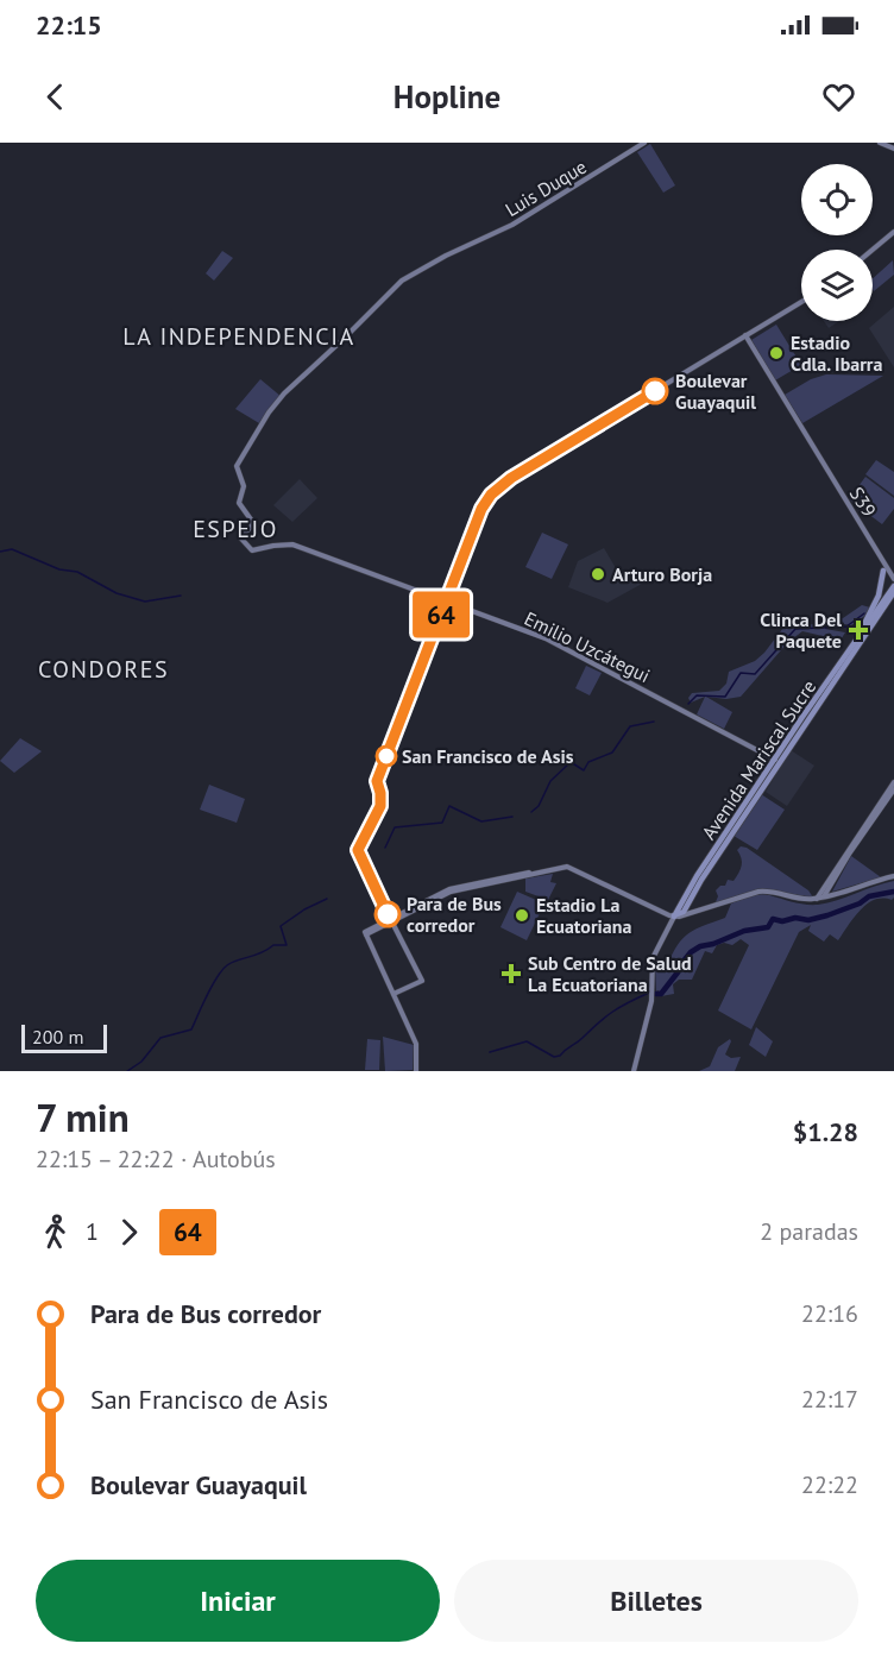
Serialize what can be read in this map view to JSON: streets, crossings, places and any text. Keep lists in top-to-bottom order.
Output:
{
  "streets": {
    "main road": ["Avenida Mariscal Sucre"],
    "street": ["Luis Duque", "S39", "Emilio Uzcátegui"]
  },
  "crossings": [
    ["Luis Duque", "Emilio Uzcátegui"],
    ["Emilio Uzcátegui", "Avenida Mariscal Sucre"]
  ],
  "districts": ["LA INDEPENDENCIA", "ESPEJO", "CONDORES"],
  "places": {
    "other": [
      "Estadio Cdla. Ibarra",
      "Boulevar Guayaquil",
      "Arturo Borja",
      "San Francisco de Asis",
      "Para de Bus corredor",
      "Estadio La Ecuatoriana"
    ],
    "health": ["Clinca Del Paquete", "Sub Centro de Salud La Ecuatoriana"]
  },
  "lines": ["bus line 64"],
  "scale_bar": "200 m",
  "page": {
    "status": "22:15",
    "header": "Hopline",
    "on_map": "64",
    "scale": "200 m",
    "heading": ["7 min", "22:15 – 22:22 · Autobús", "$1.28"],
    "legs": ["1", "64", "2 paradas"],
    "list": [
      {
        "name": "Para de Bus corredor",
        "value": "22:16"
      },
      {
        "name": "San Francisco de Asis",
        "value": "22:17"
      },
      {
        "name": "Boulevar Guayaquil",
        "value": "22:22"
      }
    ],
    "buttons": ["Iniciar", "Billetes"]
  }
}
